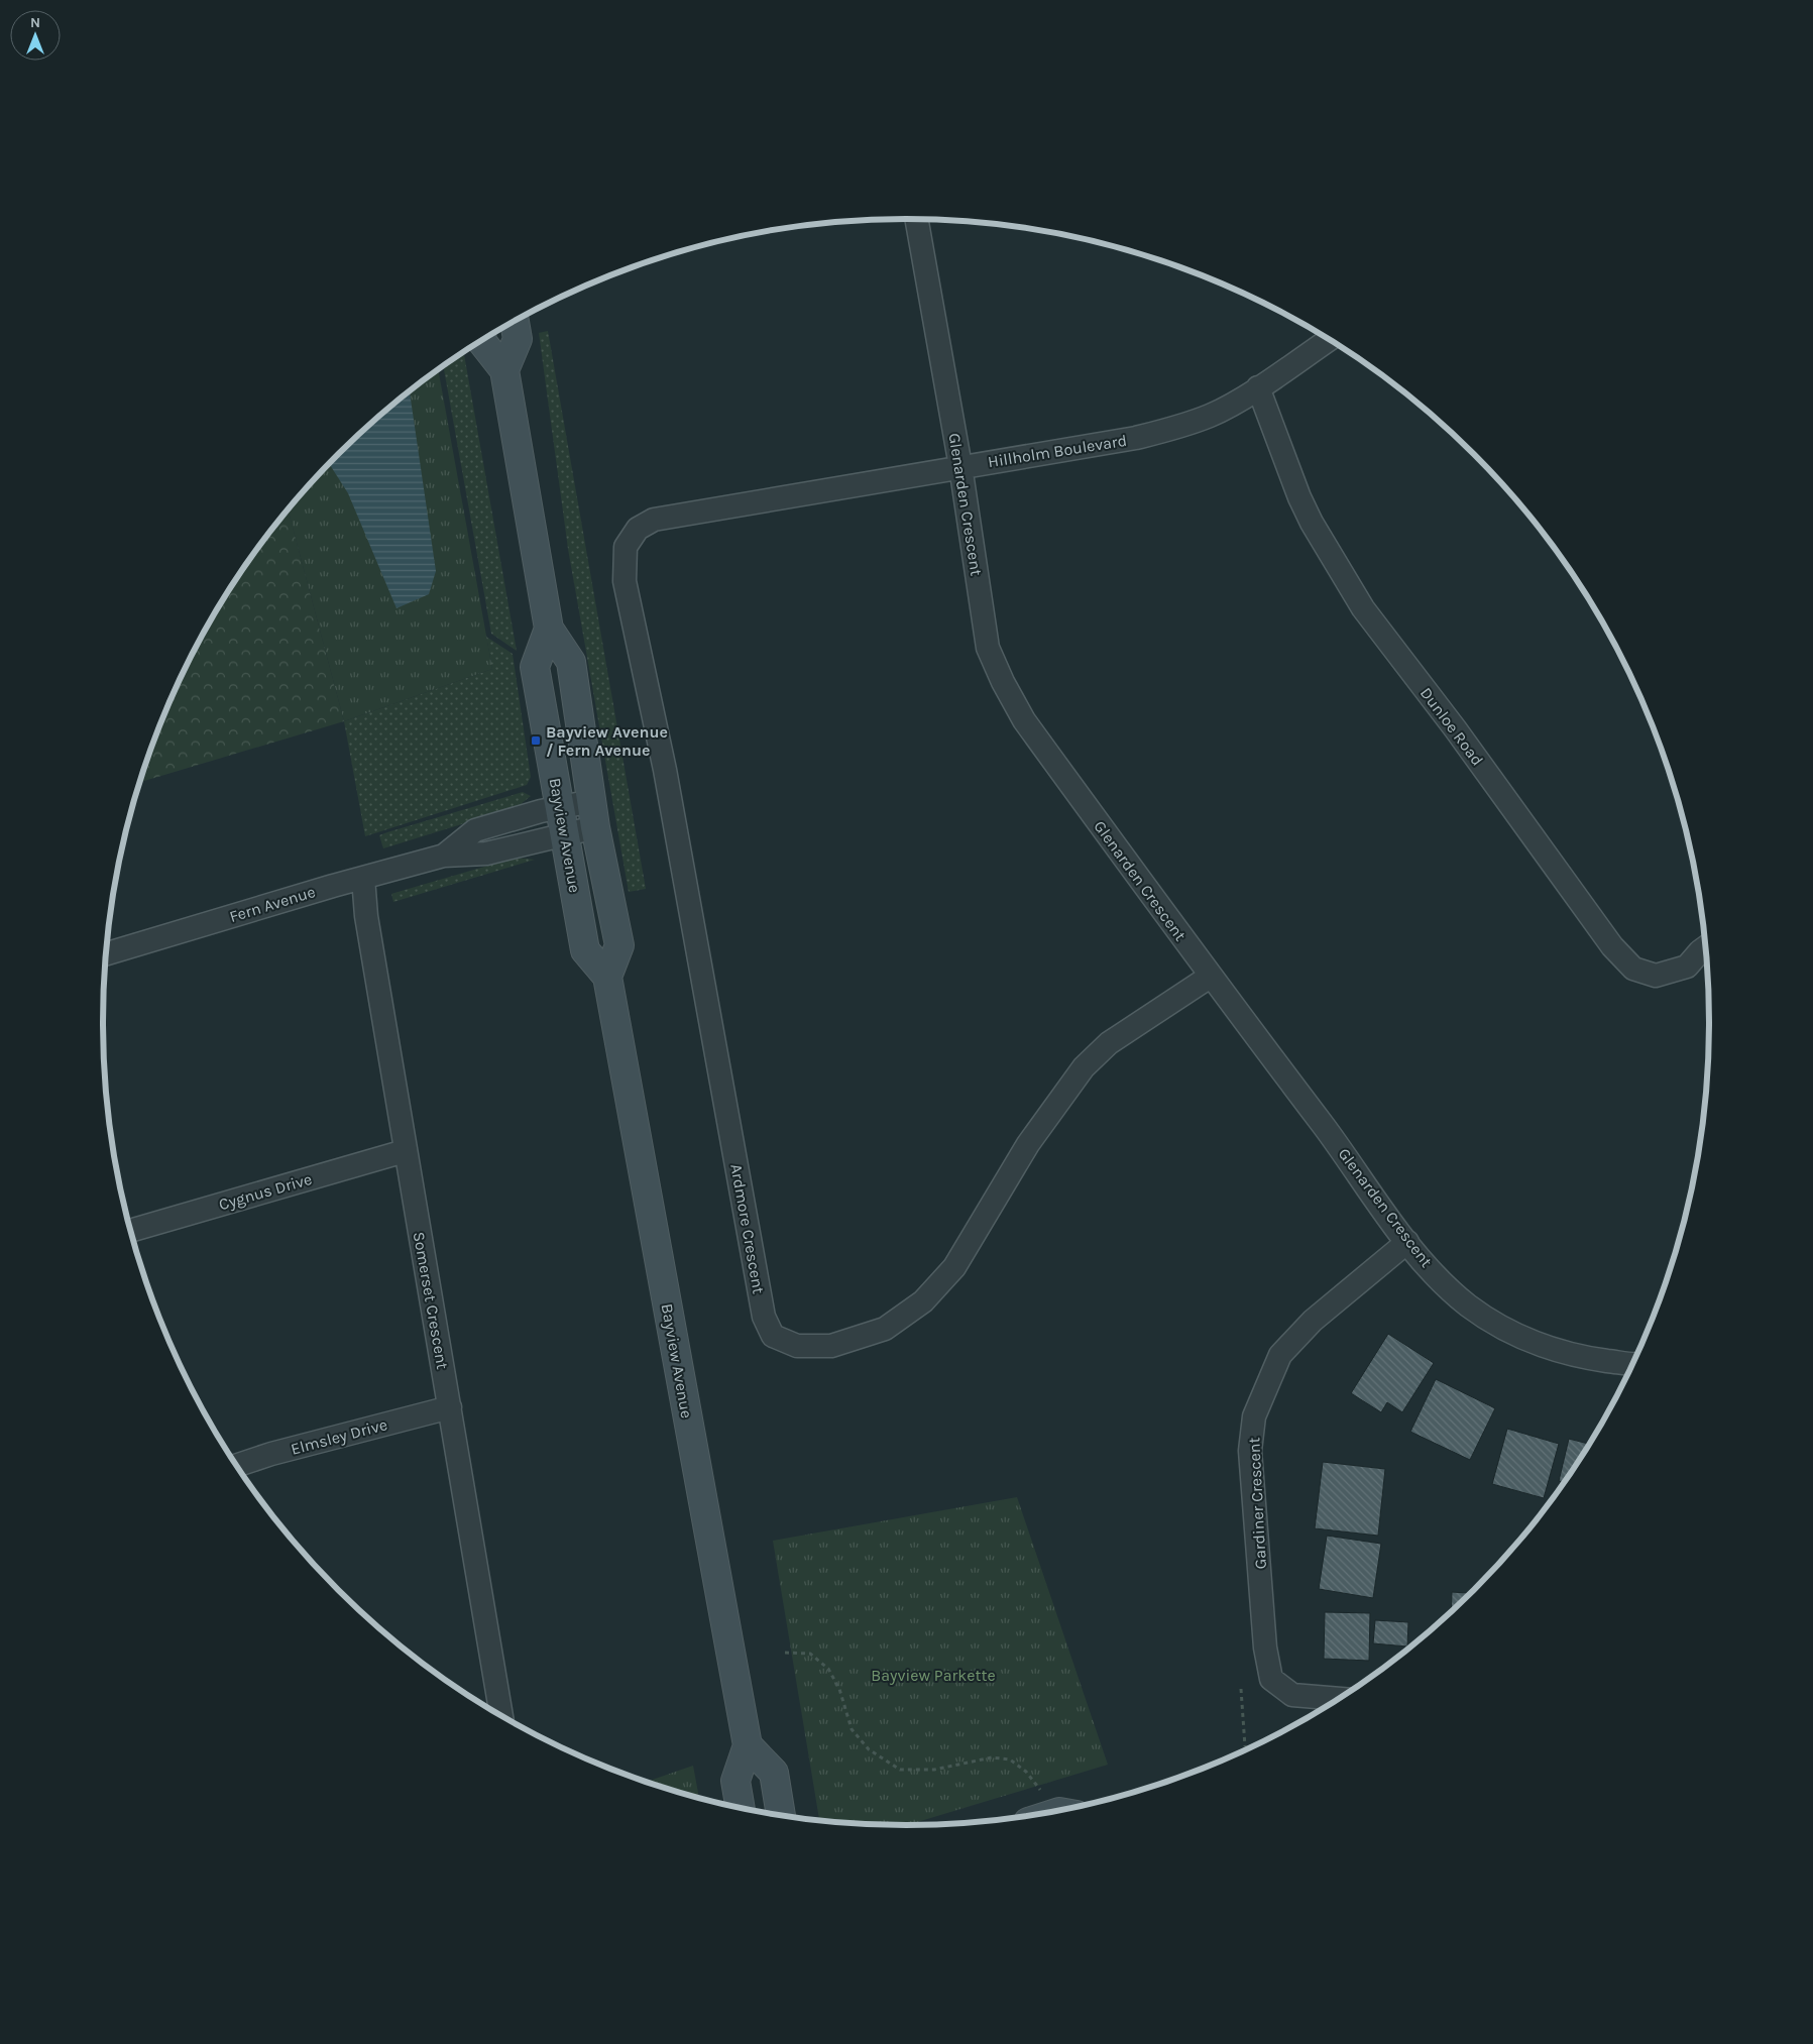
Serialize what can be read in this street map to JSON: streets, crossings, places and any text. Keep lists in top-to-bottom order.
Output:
{
  "streets": {
    "main road": ["Bayview Avenue"],
    "street": [
      "Hillholm Boulevard",
      "Glenarden Crescent",
      "Dunloe Road",
      "Fern Avenue",
      "Cygnus Drive",
      "Ardmore Crescent",
      "Somerset Crescent",
      "Elmsley Drive",
      "Gardiner Crescent"
    ]
  },
  "crossings": [
    ["Hillholm Boulevard", "Glenarden Crescent"],
    ["Hillholm Boulevard", "Dunloe Road"],
    ["Hillholm Boulevard", "Ardmore Crescent"],
    ["Glenarden Crescent", "Ardmore Crescent"],
    ["Glenarden Crescent", "Gardiner Crescent"],
    ["Bayview Avenue", "Fern Avenue"],
    ["Fern Avenue", "Somerset Crescent"],
    ["Cygnus Drive", "Somerset Crescent"],
    ["Somerset Crescent", "Elmsley Drive"]
  ],
  "parks": ["Bayview Parkette"],
  "places": {
    "transit": ["Bayview Avenue / Fern Avenue"]
  },
  "north": "top"
}
